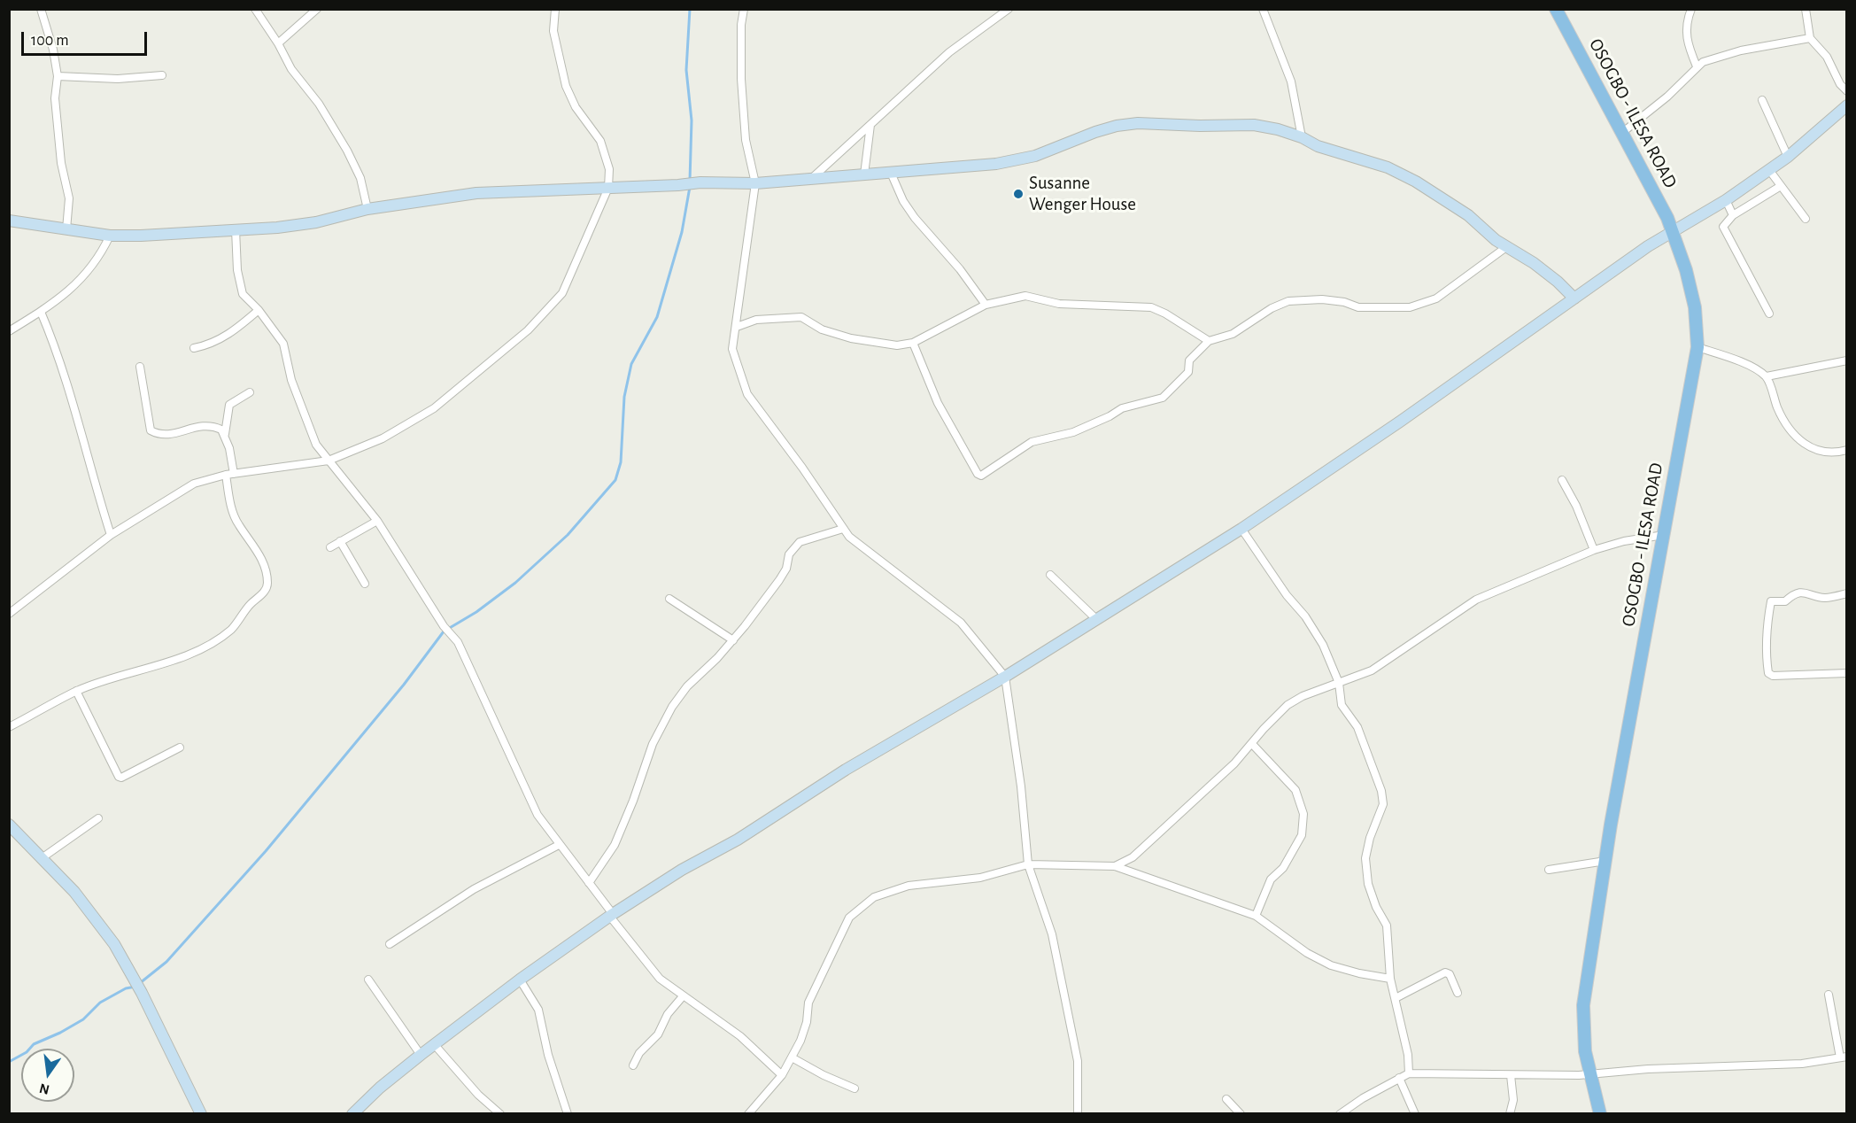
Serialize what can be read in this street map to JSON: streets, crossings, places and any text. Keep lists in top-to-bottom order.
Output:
{
  "streets": {
    "main road": ["OSOGBO - ILESA ROAD"]
  },
  "places": ["Susanne Wenger House"],
  "scale_bar": "100 m",
  "north": "bottom"
}
